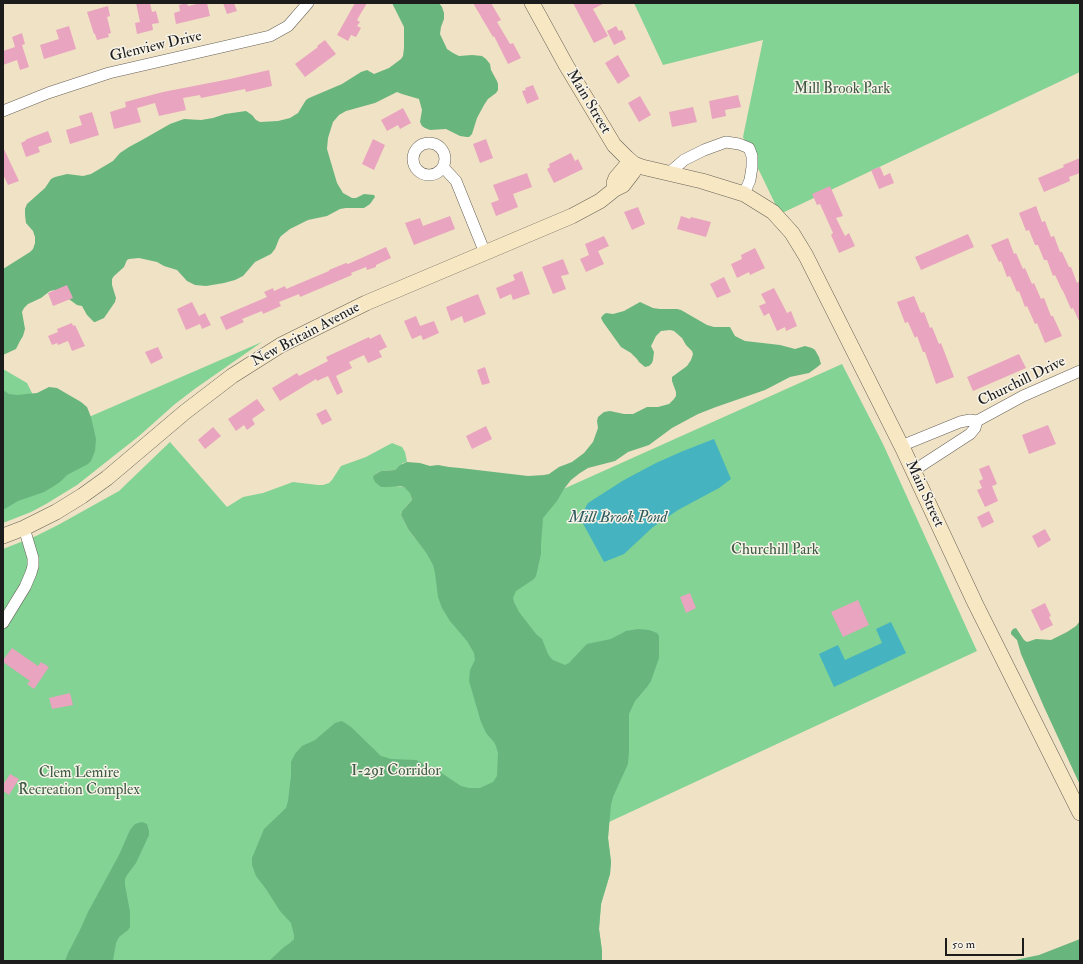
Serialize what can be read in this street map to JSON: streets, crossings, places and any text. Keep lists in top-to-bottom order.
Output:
{
  "streets": {
    "main road": ["Main Street", "New Britain Avenue"],
    "street": ["Glenview Drive", "Churchill Drive"]
  },
  "crossings": [
    ["Main Street", "New Britain Avenue"],
    ["Main Street", "Churchill Drive"]
  ],
  "water": ["Mill Brook Pond"],
  "parks": [
    "Mill Brook Park",
    "Churchill Park",
    "I-291 Corridor",
    "Clem Lemire Recreation Complex"
  ],
  "scale_bar": "50 m"
}
